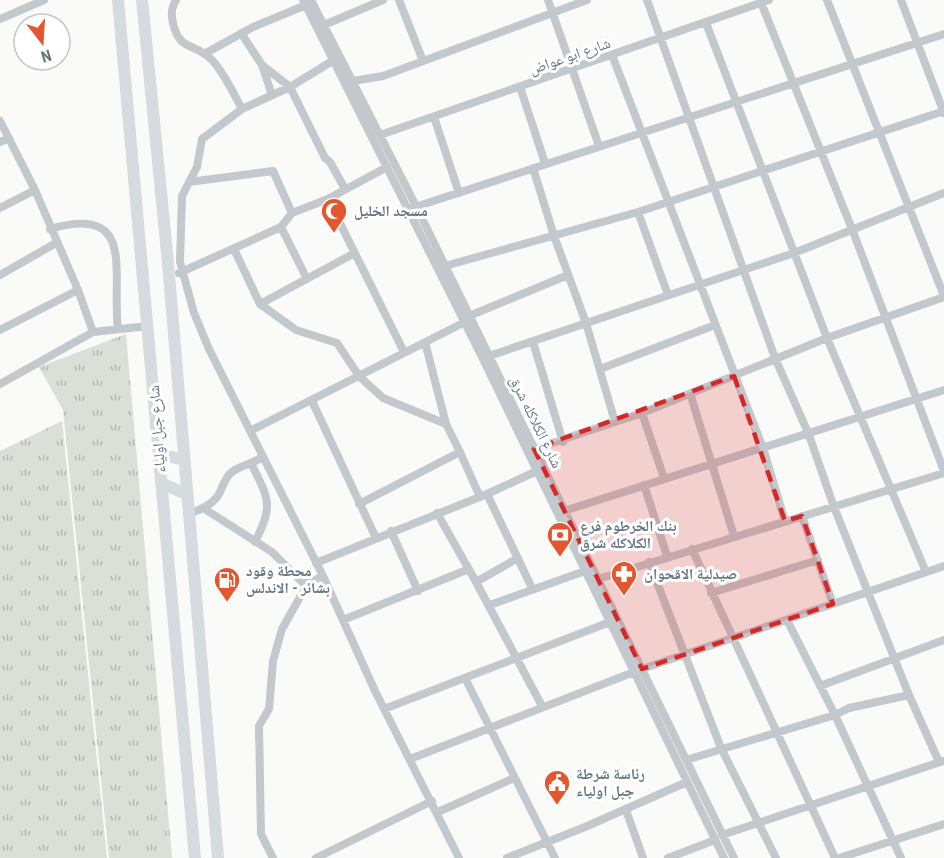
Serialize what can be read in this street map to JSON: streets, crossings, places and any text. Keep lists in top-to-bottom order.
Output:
{
  "streets": {
    "highway": ["شارع جبل اولياء"],
    "street": ["شارع ابو عواض", "شارع الكلاكله شرق"]
  },
  "crossings": [
    ["شارع ابو عواض", "شارع الكلاكله شرق"]
  ],
  "places": {
    "mosque": ["مسجد الخليل"],
    "bank": ["بنك الخرطوم فرع الكلاكله شرق"],
    "pharmacy": ["صيدلية الاقحوان"],
    "fuel station": ["محطة وقود بشائر - الاندلس"],
    "public building": ["رئاسة شرطة جبل اولياء"]
  },
  "north": "bottom"
}
